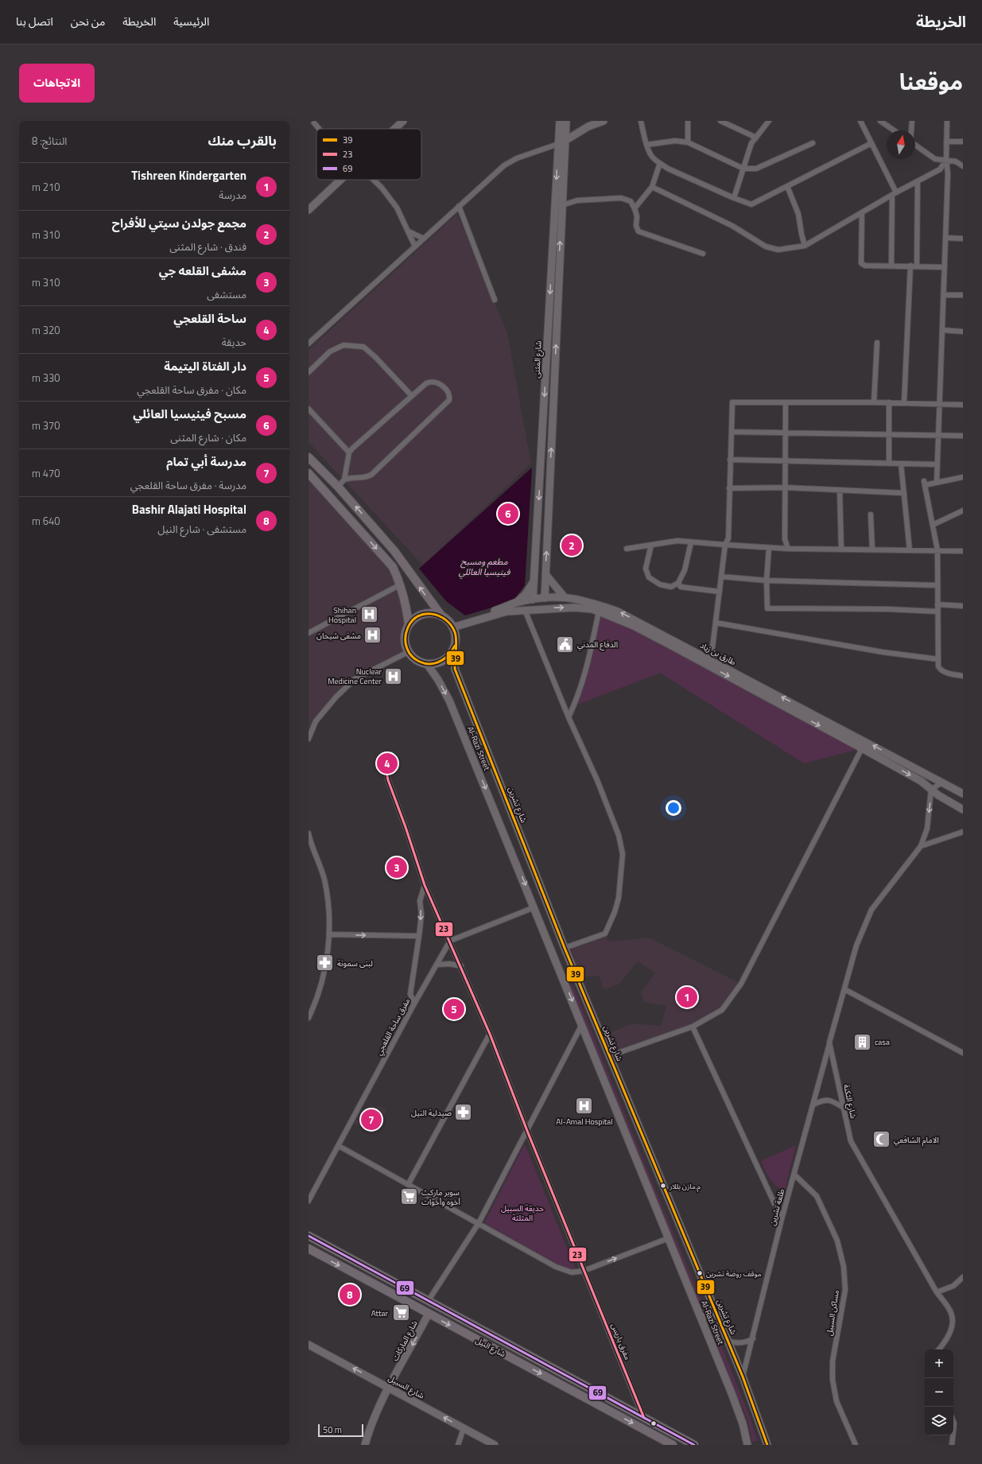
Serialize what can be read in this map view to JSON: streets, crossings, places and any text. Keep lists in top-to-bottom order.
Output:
{
  "streets": {
    "main road": [
      "شارع المثنى",
      "طارق بن زياد",
      "Al-Razi Street",
      "شارع تشرين",
      "شارع الماركات",
      "شارع النيل",
      "شارع السبيل"
    ],
    "street": [
      "مفرق ساحة القلعجي",
      "شارع الثكنة",
      "طلعة تشرين",
      "مساكن السبيل",
      "مفرق باريس"
    ]
  },
  "crossings": [
    ["شارع المثنى", "طارق بن زياد"],
    ["طارق بن زياد", "Al-Razi Street"],
    ["طارق بن زياد", "شارع تشرين"],
    ["Al-Razi Street", "شارع تشرين"],
    ["شارع تشرين", "طلعة تشرين"],
    ["مفرق ساحة القلعجي", "مفرق باريس"],
    ["شارع الثكنة", "طلعة تشرين"],
    ["طلعة تشرين", "مساكن السبيل"],
    ["شارع الماركات", "شارع النيل"],
    ["شارع الماركات", "شارع السبيل"],
    ["مفرق باريس", "شارع النيل"]
  ],
  "one_way": ["Al-Razi Street", "شارع الماركات", "شارع السبيل"],
  "water": ["مطعم ومسبح فينيسيا العائلي"],
  "parks": ["حديقة السبيل المثلثة"],
  "places": {
    "hospital": [
      "Shihan Hospital",
      "مشفى شيحان",
      "Nuclear Medicine Center",
      "Al-Amal Hospital"
    ],
    "public building": ["الدفاع المدني"],
    "pharmacy": ["لبنى سمونة", "صيدلية النيل"],
    "building": ["casa"],
    "mosque": ["الامام الشافعي"],
    "other": ["م.مازن بللار", "موقف روضة تشرين"],
    "supermarket": ["سوبر ماركت أخوه وأخوات", "Attar"]
  },
  "lines": ["transit line 39", "transit line 23", "transit line 69"],
  "legend": ["39", "23", "69"],
  "scale_bar": "50 m",
  "north": "top",
  "page": {
    "header": "الخريطة",
    "nav": [
      "الرئيسية",
      "الخريطة",
      "من نحن",
      "اتصل بنا"
    ],
    "title": "موقعنا",
    "buttons": "الاتجاهات",
    "heading": ["بالقرب منك", "النتائج: 8"],
    "list": [
      {
        "mark": "1",
        "name": "Tishreen Kindergarten",
        "note": "مدرسة",
        "value": "210 m"
      },
      {
        "mark": "2",
        "name": "مجمع جولدن سيتي للأفراح",
        "note": "فندق · شارع المثنى",
        "value": "310 m"
      },
      {
        "mark": "3",
        "name": "مشفى القلعه جي",
        "note": "مستشفى",
        "value": "310 m"
      },
      {
        "mark": "4",
        "name": "ساحة القلعجي",
        "note": "حديقة",
        "value": "320 m"
      },
      {
        "mark": "5",
        "name": "دار الفتاة اليتيمة",
        "note": "مكان · مفرق ساحة القلعجي",
        "value": "330 m"
      },
      {
        "mark": "6",
        "name": "مسبح فينيسيا العائلي",
        "note": "مكان · شارع المثنى",
        "value": "370 m"
      },
      {
        "mark": "7",
        "name": "مدرسة أبي تمام",
        "note": "مدرسة · مفرق ساحة القلعجي",
        "value": "470 m"
      },
      {
        "mark": "8",
        "name": "Bashir Alajati Hospital",
        "note": "مستشفى · شارع النيل",
        "value": "640 m"
      }
    ],
    "pins": [
      "6",
      "2",
      "4",
      "3",
      "1",
      "5",
      "7",
      "8"
    ],
    "map_buttons": ["+", "−"],
    "scale": "50 m"
  }
}
